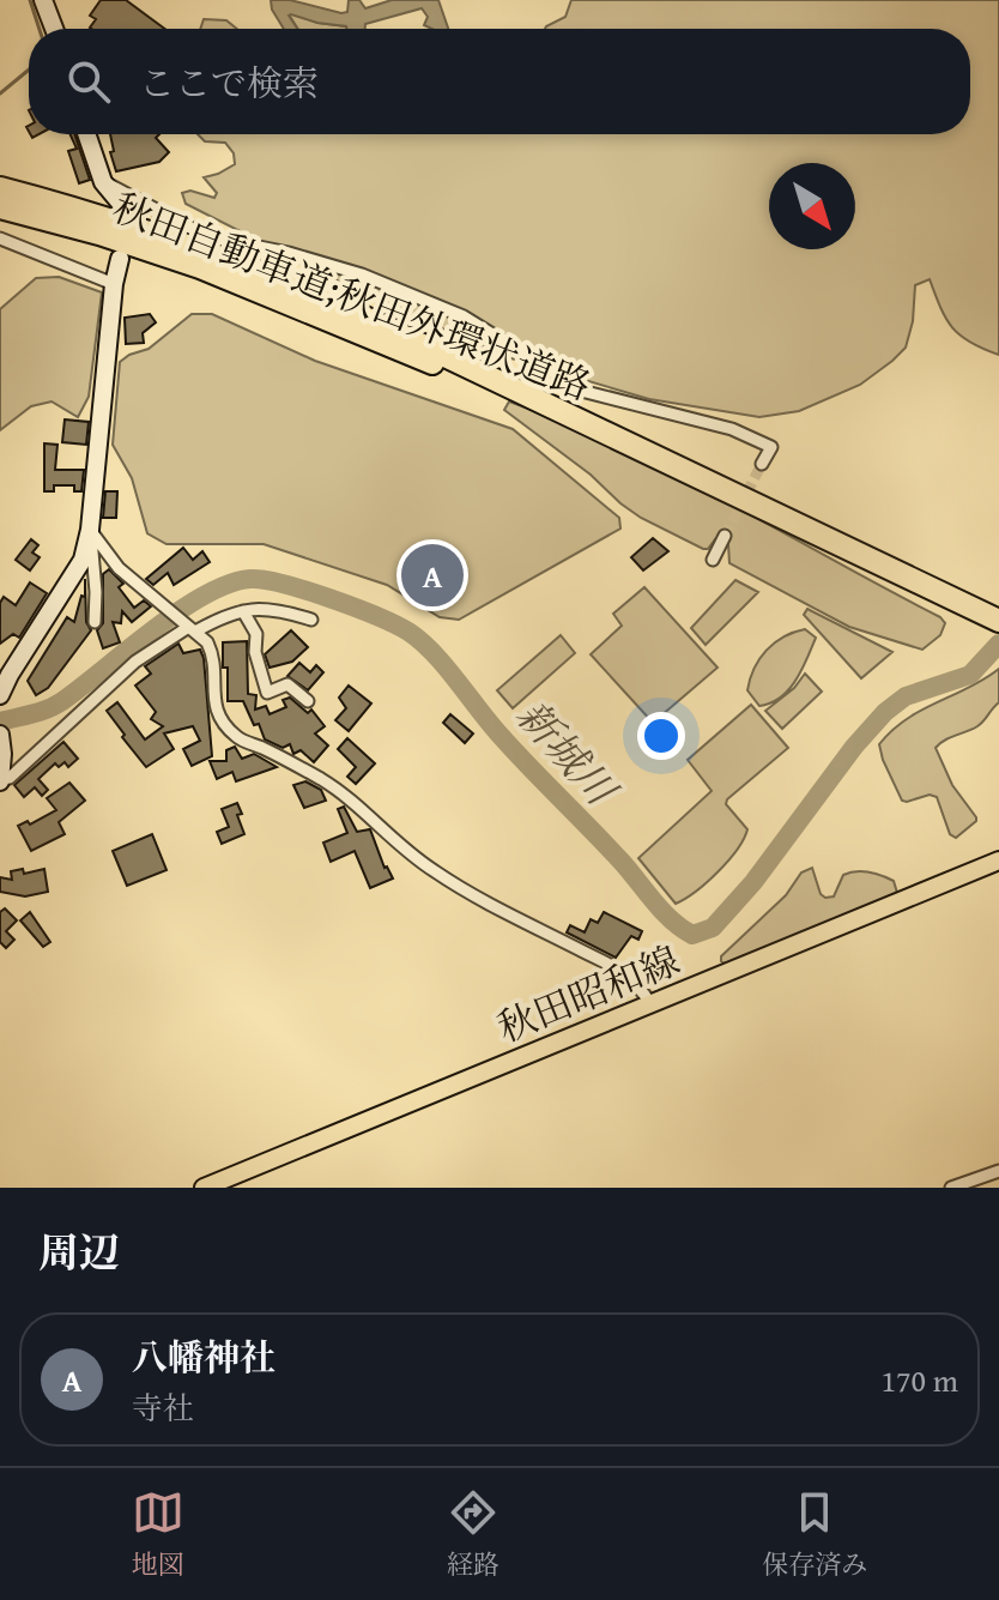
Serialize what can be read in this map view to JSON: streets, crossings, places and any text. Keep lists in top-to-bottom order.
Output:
{
  "streets": {
    "highway": ["秋田自動車道;秋田外環状道路"],
    "main road": ["秋田昭和線"]
  },
  "water": ["新城川"],
  "north": "bottom right",
  "page": {
    "search": "ここで検索",
    "pins": "A",
    "heading": "周辺",
    "list": [
      {
        "mark": "A",
        "name": "八幡神社",
        "note": "寺社",
        "value": "170 m"
      }
    ],
    "nav": ["地図", "経路", "保存済み"]
  }
}
